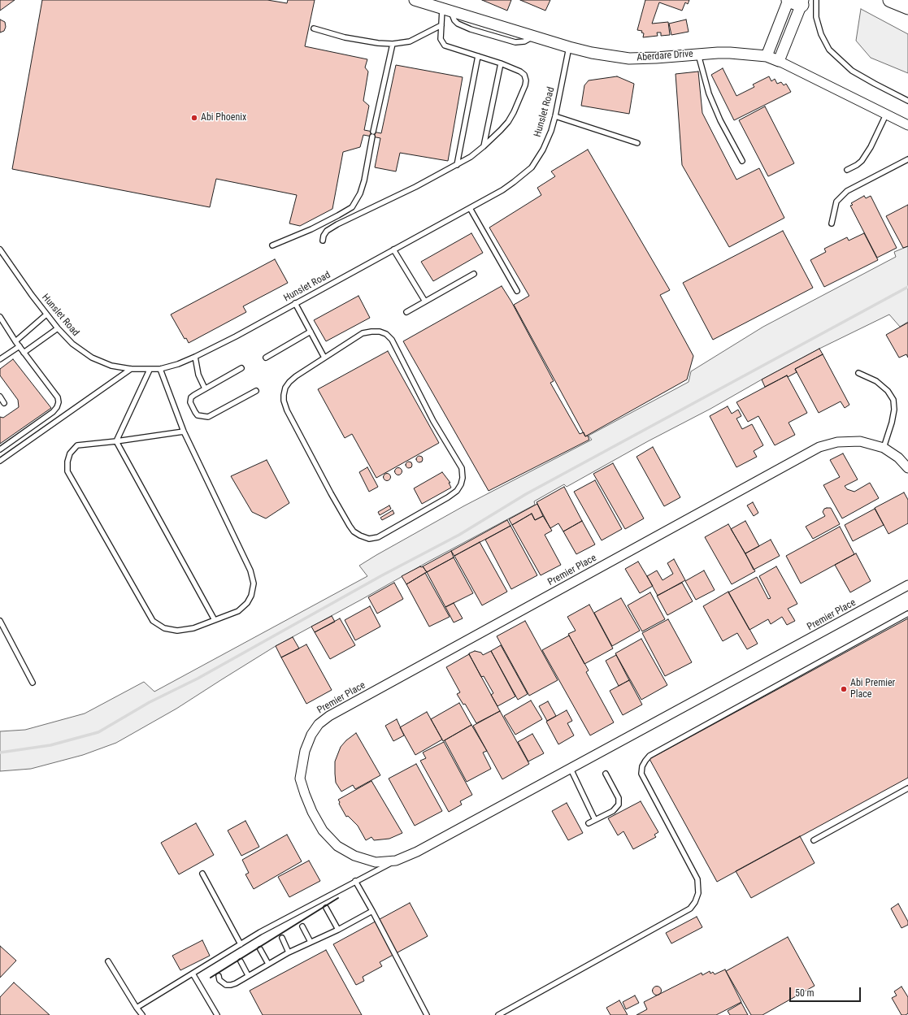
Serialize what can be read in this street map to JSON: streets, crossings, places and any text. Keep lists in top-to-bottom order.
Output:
{
  "streets": {
    "street": ["Aberdare Drive", "Premier Place"],
    "lane": ["Hunslet Road"]
  },
  "crossings": [
    ["Aberdare Drive", "Hunslet Road"]
  ],
  "places": ["Abi Phoenix", "Abi Premier Place"],
  "scale_bar": "50 m"
}
